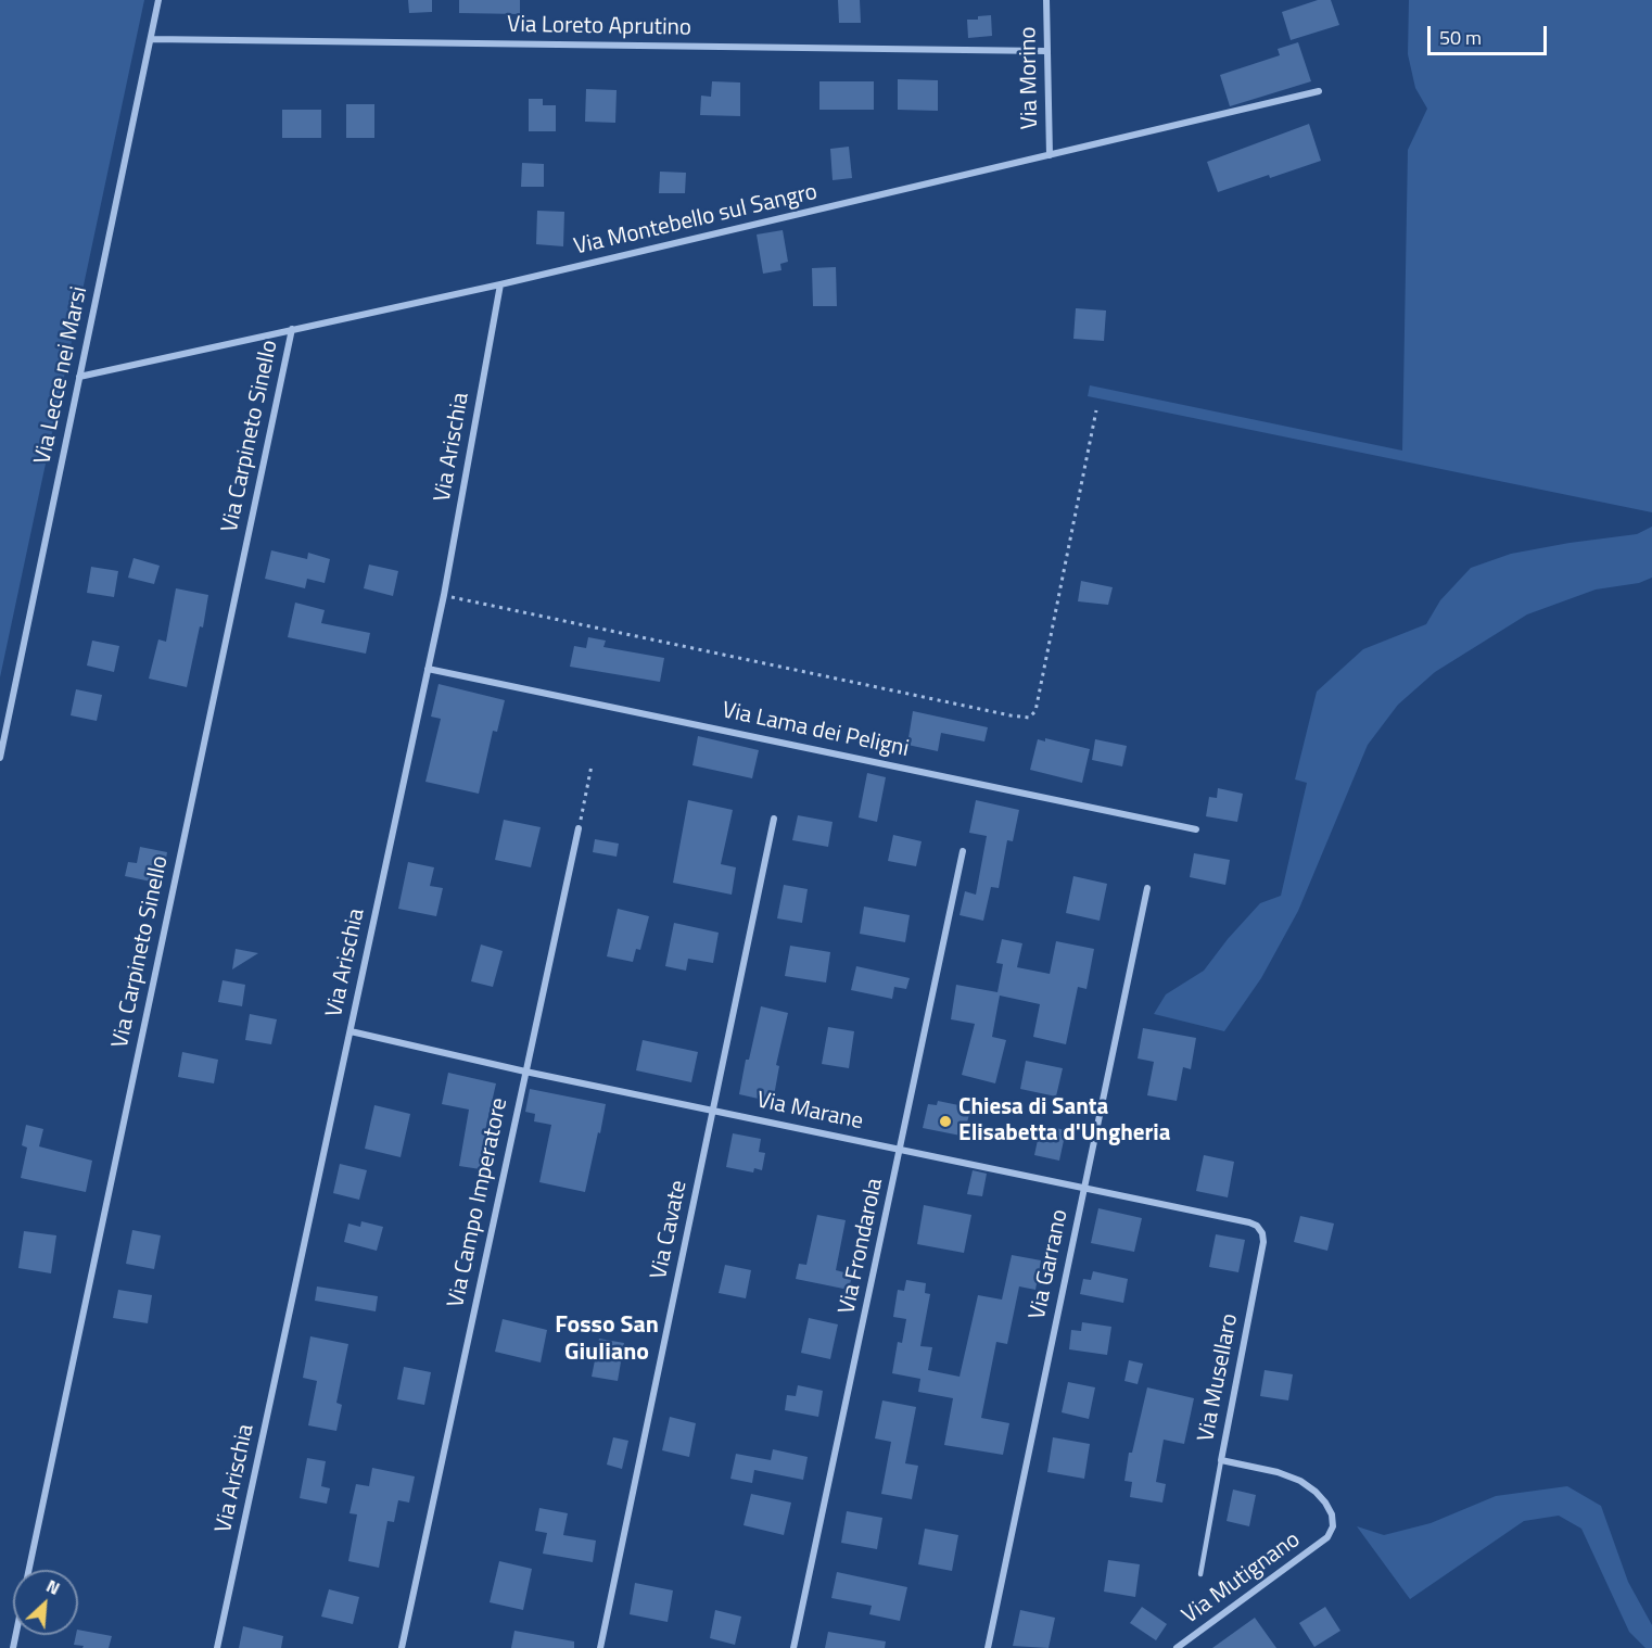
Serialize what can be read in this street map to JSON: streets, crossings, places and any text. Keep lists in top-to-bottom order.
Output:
{
  "streets": {
    "street": [
      "Via Loreto Aprutino",
      "Via Morino",
      "Via Montebello sul Sangro",
      "Via Lecce nei Marsi",
      "Via Carpineto Sinello",
      "Via Arischia",
      "Via Lama dei Peligni",
      "Via Marane",
      "Via Campo Imperatore",
      "Via Cavate",
      "Via Frondarola",
      "Via Garrano",
      "Via Musellaro",
      "Via Mutignano"
    ]
  },
  "crossings": [
    ["Via Loreto Aprutino", "Via Morino"],
    ["Via Loreto Aprutino", "Via Lecce nei Marsi"],
    ["Via Morino", "Via Montebello sul Sangro"],
    ["Via Montebello sul Sangro", "Via Lecce nei Marsi"],
    ["Via Montebello sul Sangro", "Via Carpineto Sinello"],
    ["Via Montebello sul Sangro", "Via Arischia"],
    ["Via Arischia", "Via Lama dei Peligni"],
    ["Via Arischia", "Via Marane"],
    ["Via Marane", "Via Campo Imperatore"],
    ["Via Marane", "Via Cavate"],
    ["Via Marane", "Via Frondarola"],
    ["Via Marane", "Via Garrano"],
    ["Via Marane", "Via Musellaro"],
    ["Via Musellaro", "Via Mutignano"]
  ],
  "districts": ["Fosso San Giuliano"],
  "places": ["Chiesa di Santa Elisabetta d'Ungheria"],
  "scale_bar": "50 m",
  "north": "top right"
}
